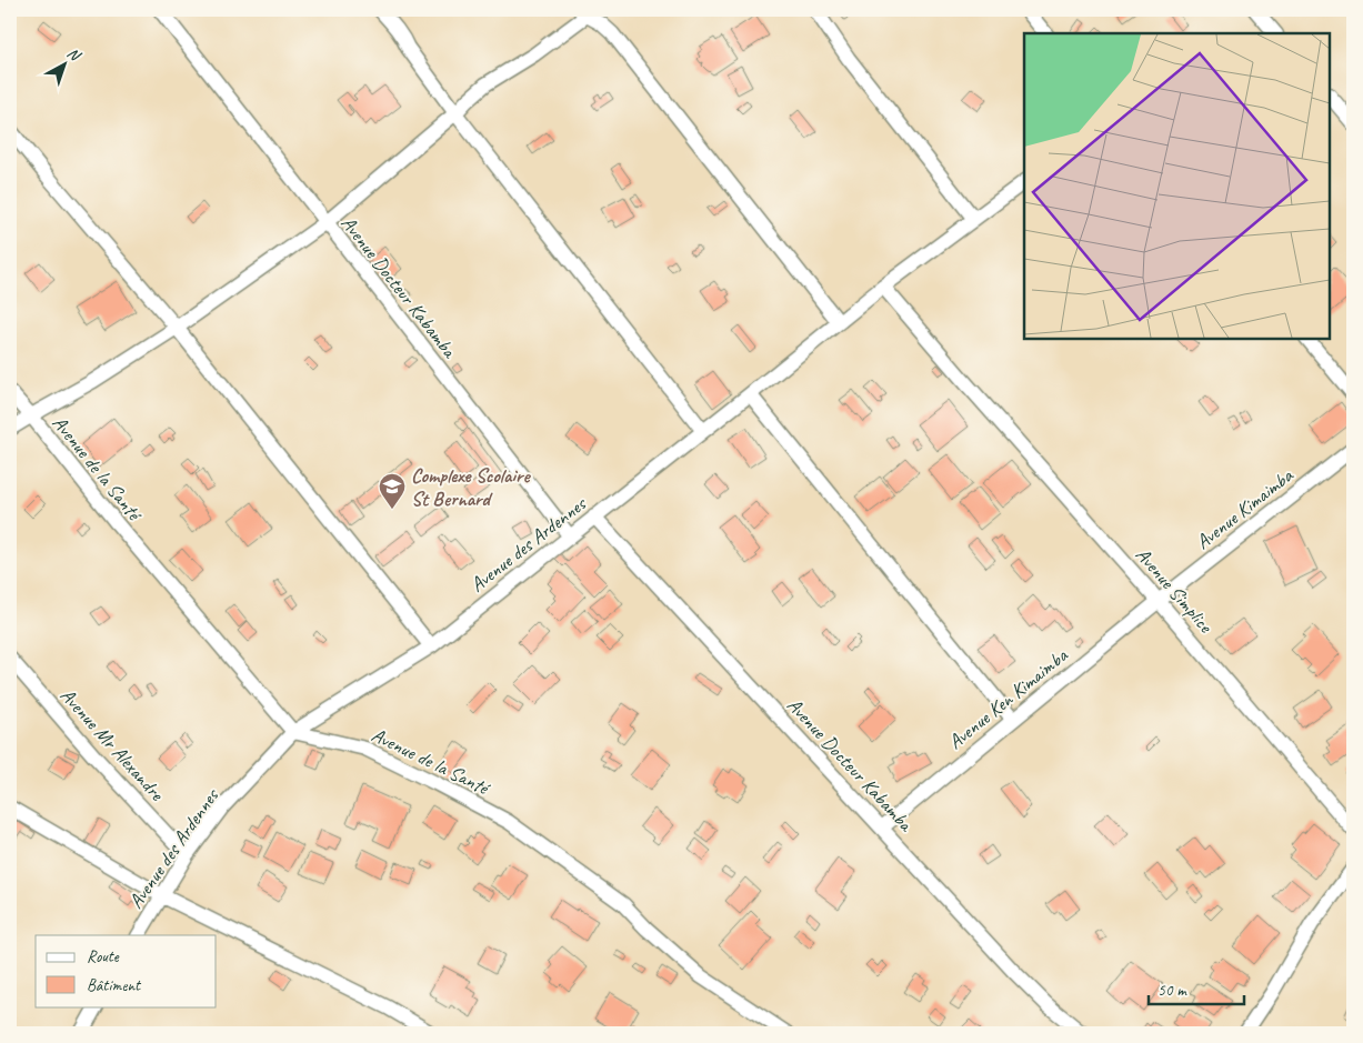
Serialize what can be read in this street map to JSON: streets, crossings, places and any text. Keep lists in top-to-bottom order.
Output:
{
  "streets": {
    "street": [
      "Avenue Docteur Kabamba",
      "Avenue de la Santé",
      "Avenue Kimaimba",
      "Avenue des Ardennes",
      "Avenue Simplice",
      "Avenue Ken Kimaimba",
      "Avenue Mr Alexandre"
    ]
  },
  "crossings": [
    ["Avenue Docteur Kabamba", "Avenue de la Santé"],
    ["Avenue Docteur Kabamba", "Avenue des Ardennes"],
    ["Avenue Docteur Kabamba", "Avenue Ken Kimaimba"],
    ["Avenue de la Santé", "Avenue des Ardennes"],
    ["Avenue Kimaimba", "Avenue Simplice"],
    ["Avenue Kimaimba", "Avenue Ken Kimaimba"],
    ["Avenue des Ardennes", "Avenue Simplice"],
    ["Avenue des Ardennes", "Avenue Mr Alexandre"],
    ["Avenue Simplice", "Avenue Ken Kimaimba"]
  ],
  "places": {
    "school or university": ["Complexe Scolaire St Bernard"]
  },
  "legend": ["Route", "Bâtiment"],
  "scale_bar": "50 m",
  "north": "top right"
}
